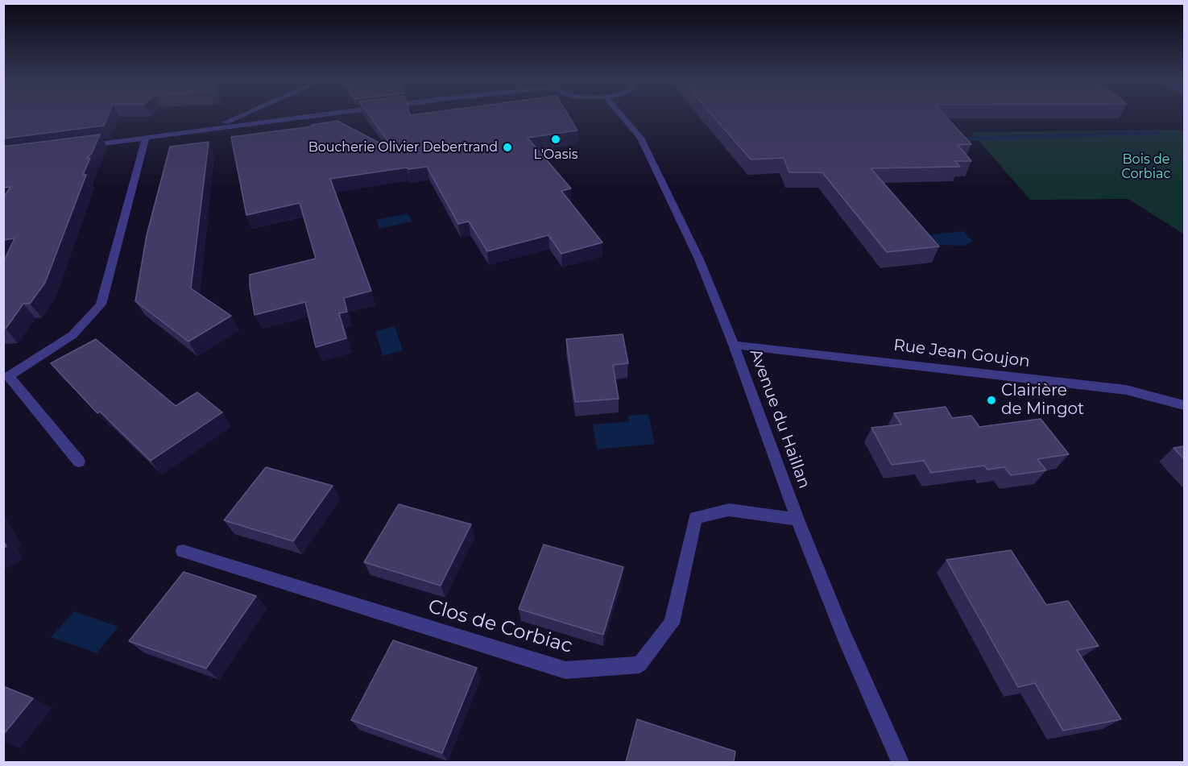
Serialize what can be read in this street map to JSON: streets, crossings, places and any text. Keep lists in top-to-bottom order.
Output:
{
  "streets": {
    "street": ["Rue Jean Goujon", "Avenue du Haillan", "Clos de Corbiac"]
  },
  "crossings": [
    ["Rue Jean Goujon", "Avenue du Haillan"],
    ["Avenue du Haillan", "Clos de Corbiac"]
  ],
  "parks": ["Bois de Corbiac"],
  "places": ["L'Oasis", "Boucherie Olivier Debertrand", "Clairière de Mingot"]
}
